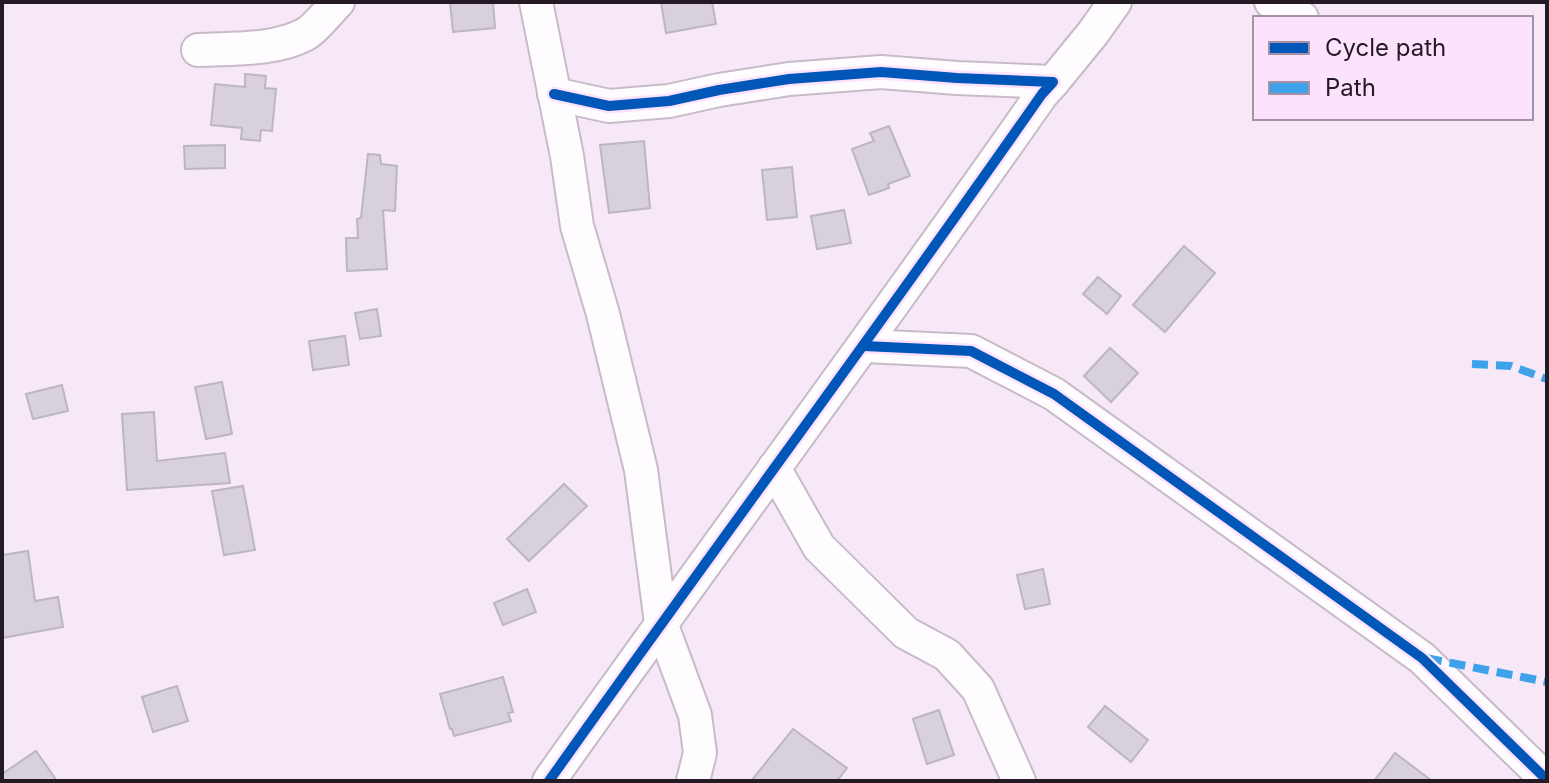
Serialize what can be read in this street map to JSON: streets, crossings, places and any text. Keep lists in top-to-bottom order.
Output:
{
  "legend": ["Cycle path", "Path"]
}
